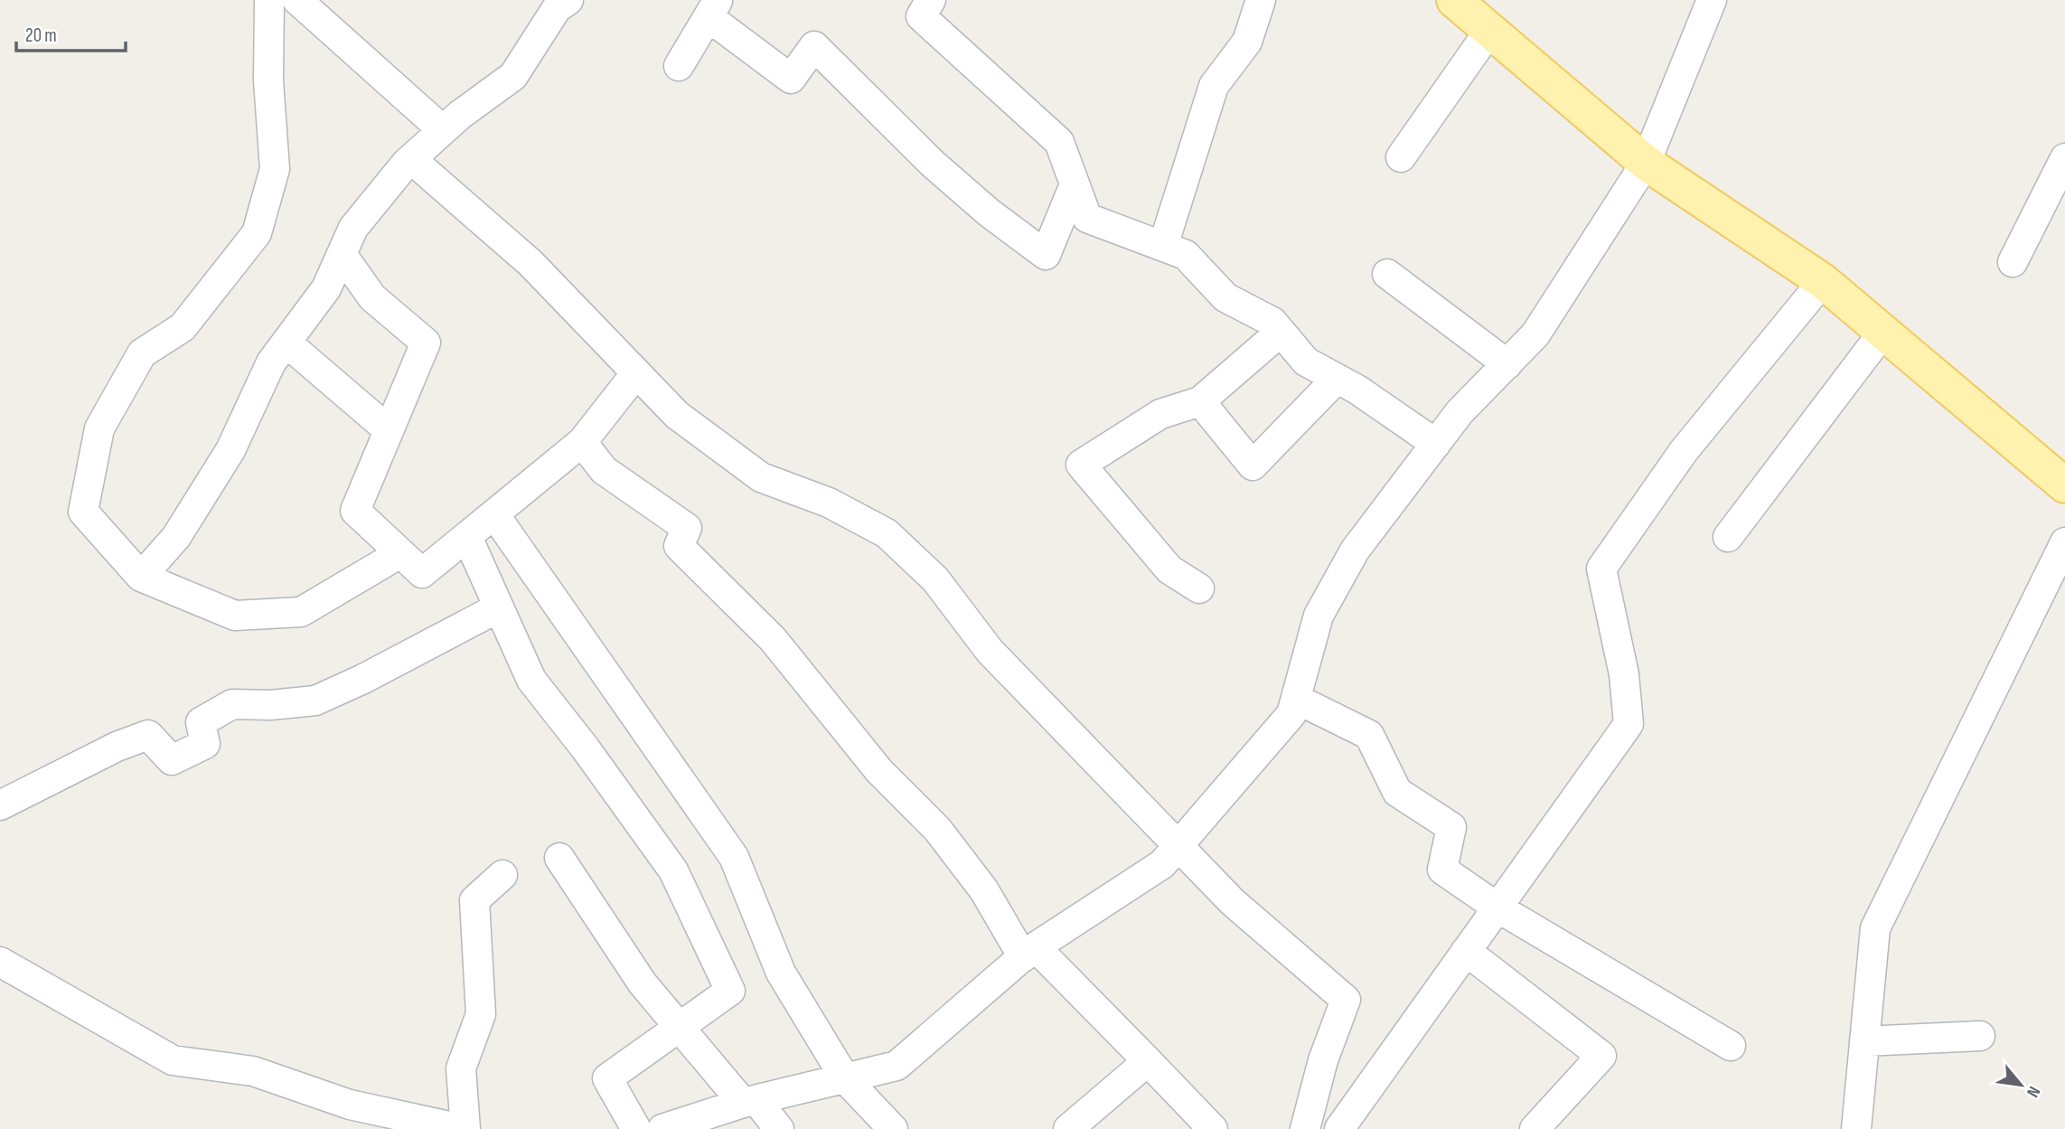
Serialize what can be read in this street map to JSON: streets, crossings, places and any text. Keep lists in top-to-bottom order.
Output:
{
  "scale_bar": "20 m",
  "north": "bottom right"
}
